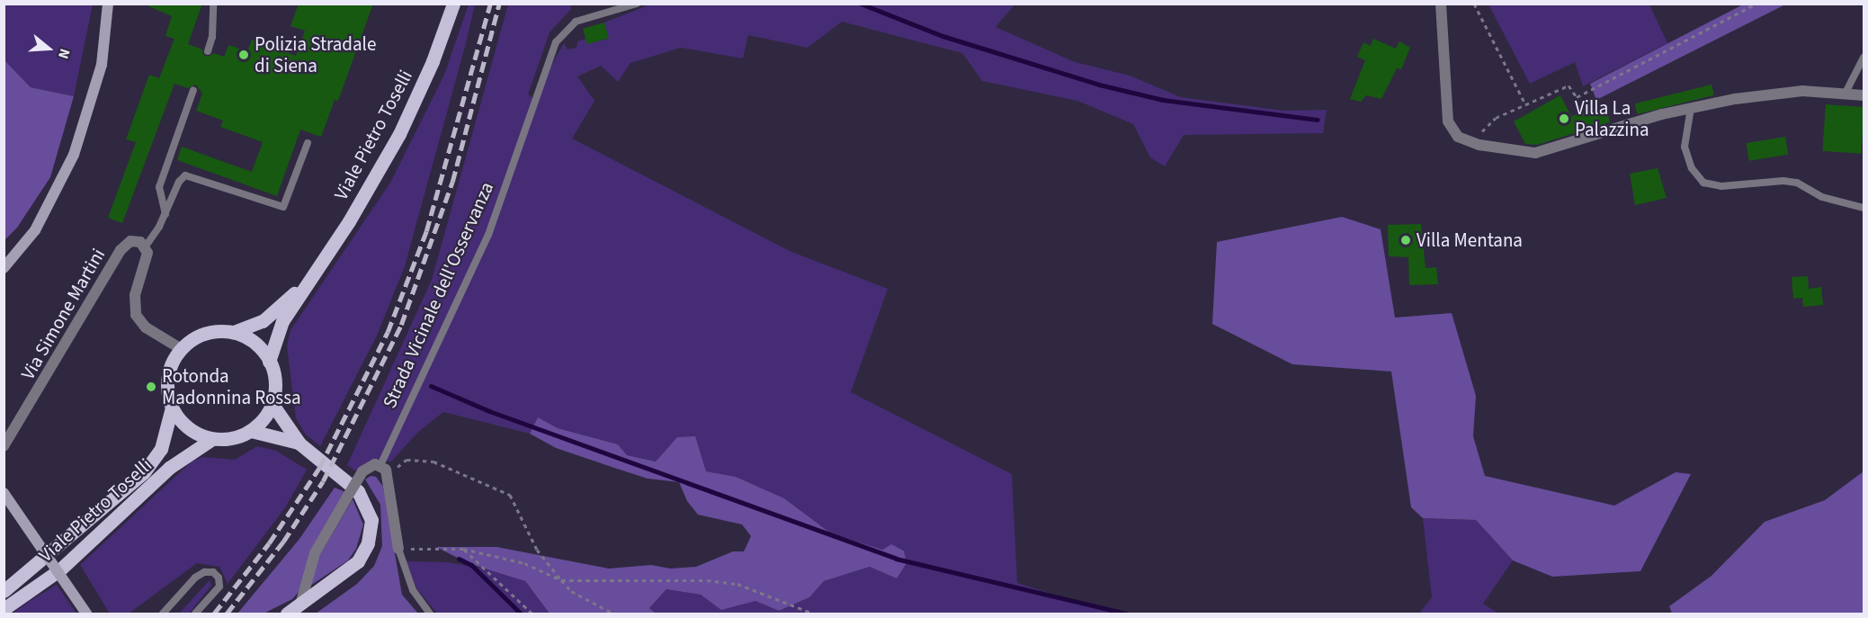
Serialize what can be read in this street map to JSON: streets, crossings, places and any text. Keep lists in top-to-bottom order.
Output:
{
  "streets": {
    "main road": ["Viale Pietro Toselli"],
    "street": ["Via Simone Martini"],
    "lane": ["Strada Vicinale dell'Osservanza"]
  },
  "places": [
    "Polizia Stradale di Siena",
    "Villa La Palazzina",
    "Villa Mentana",
    "Rotonda Madonnina Rossa"
  ],
  "north": "right"
}
